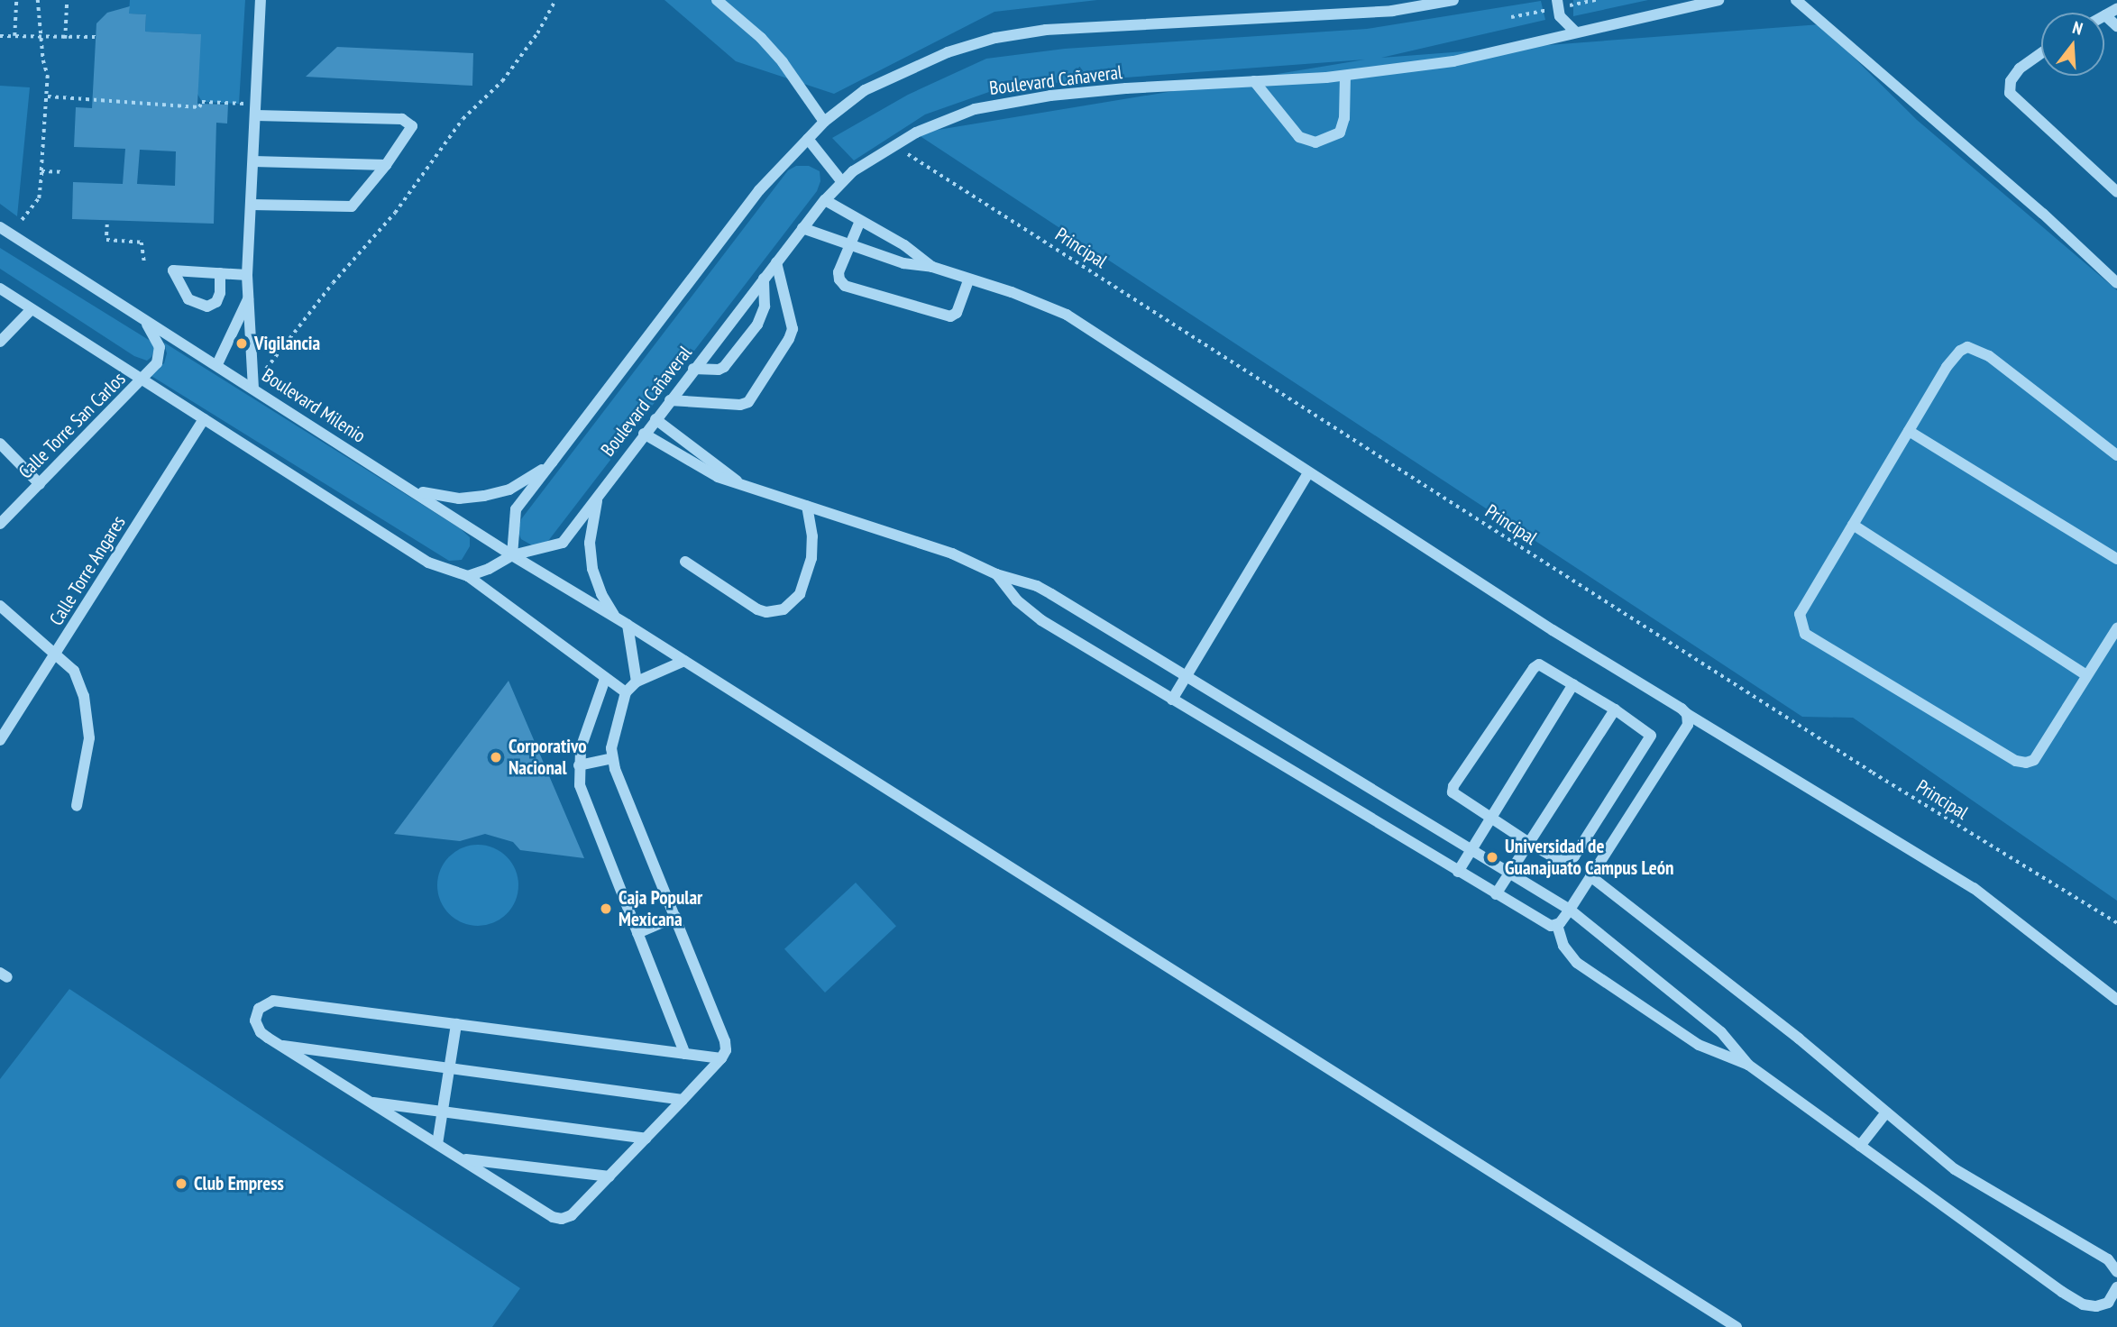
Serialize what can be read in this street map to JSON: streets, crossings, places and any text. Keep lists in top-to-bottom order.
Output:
{
  "streets": {
    "street": [
      "Boulevard Cañaveral",
      "Boulevard Milenio",
      "Calle Torre San Carlos",
      "Calle Torre Angares"
    ],
    "path": ["Principal"]
  },
  "crossings": [
    ["Boulevard Cañaveral", "Principal"],
    ["Boulevard Cañaveral", "Boulevard Milenio"],
    ["Boulevard Milenio", "Calle Torre San Carlos"]
  ],
  "places": [
    "Vigilancia",
    "Corporativo Nacional",
    "Universidad de Guanajuato Campus León",
    "Caja Popular Mexicana",
    "Club Empress"
  ],
  "north": "top"
}
